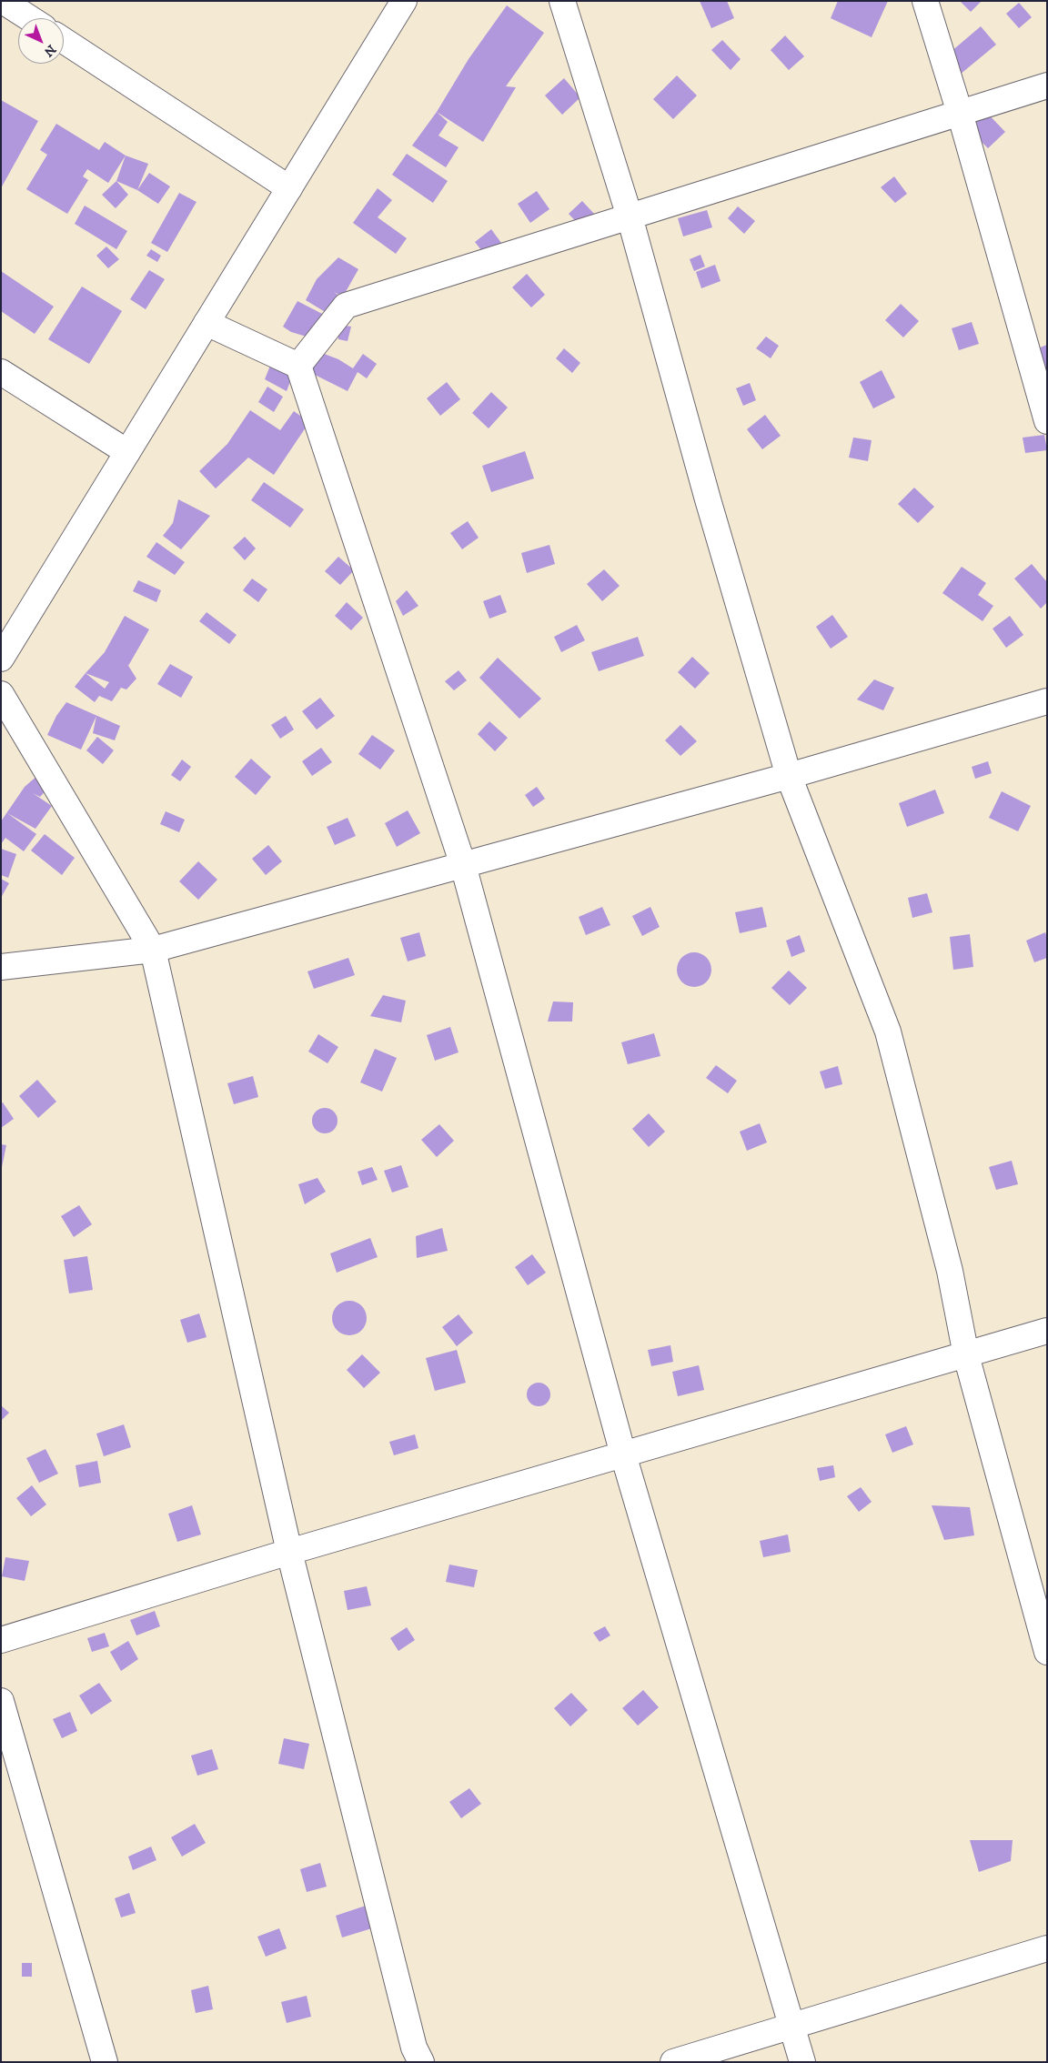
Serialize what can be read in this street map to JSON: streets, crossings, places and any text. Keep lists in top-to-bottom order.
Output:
{
  "north": "bottom right"
}
